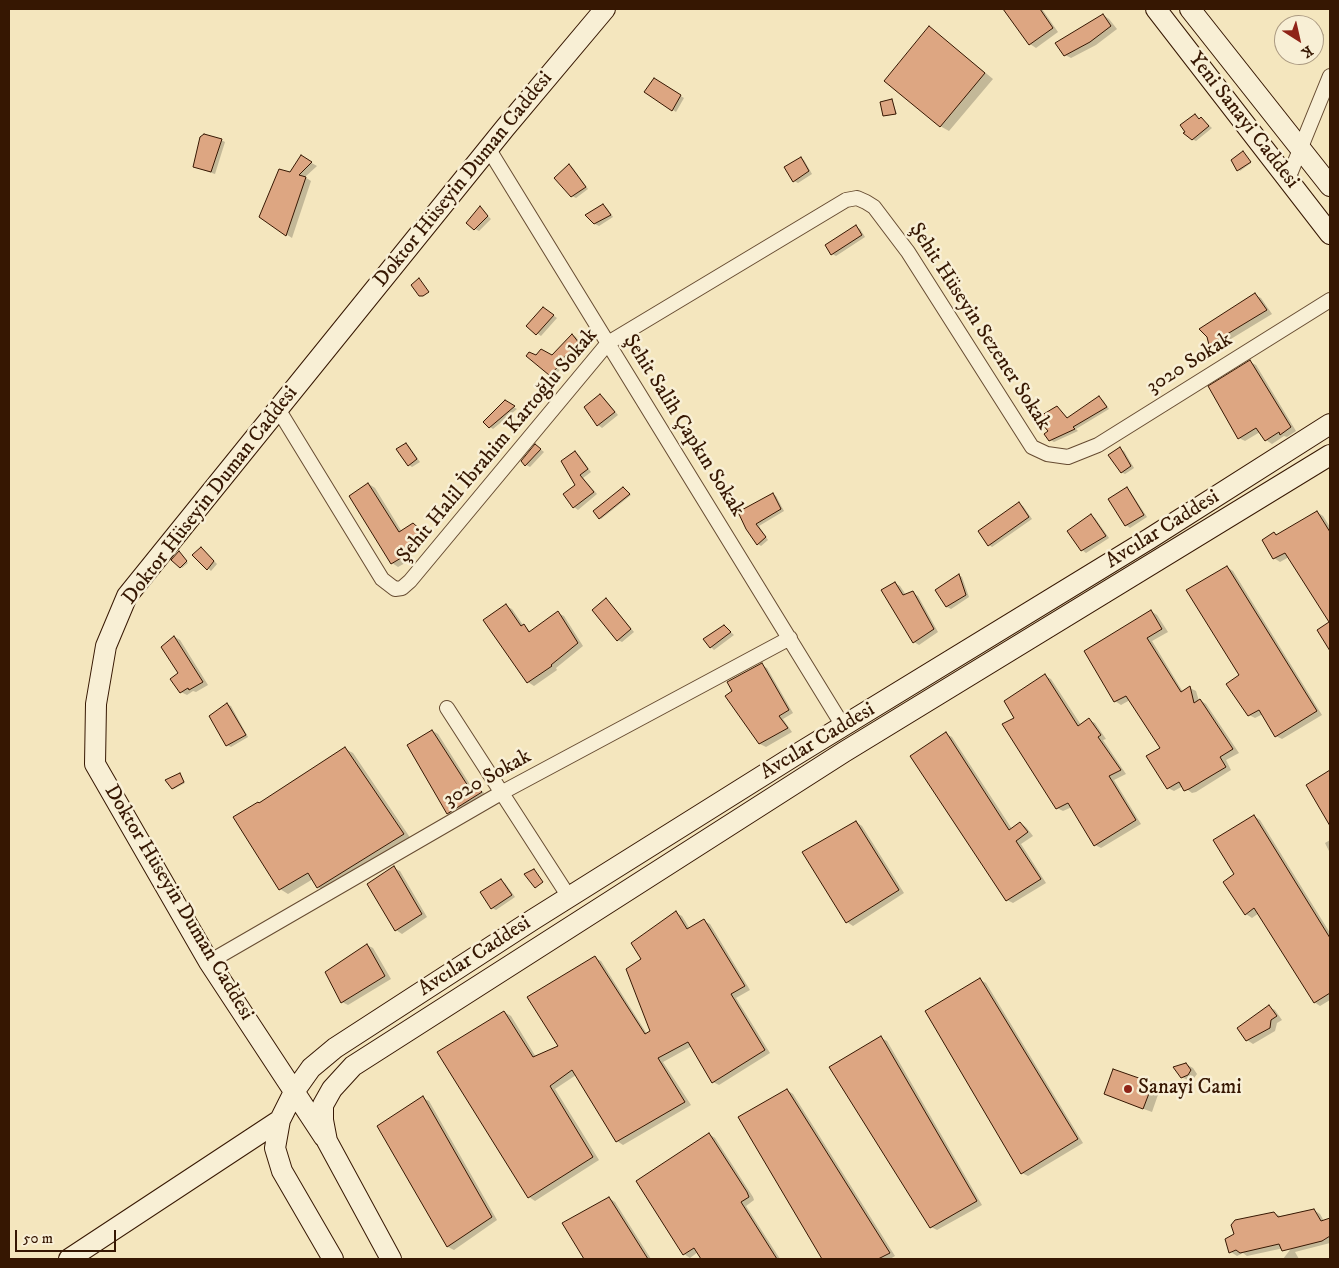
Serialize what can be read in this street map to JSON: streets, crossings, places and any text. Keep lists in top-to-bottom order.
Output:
{
  "streets": {
    "main road": ["Yeni Sanayi Caddesi", "Doktor Hüseyin Duman Caddesi", "Avcılar Caddesi"],
    "street": [
      "Şehit Hüseyin Sezener Sokak",
      "3020 Sokak",
      "Şehit Salih Çapkın Sokak",
      "Şehit Halil İbrahim Kartoğlu Sokak"
    ]
  },
  "crossings": [
    ["Doktor Hüseyin Duman Caddesi", "3020 Sokak"],
    ["Doktor Hüseyin Duman Caddesi", "Şehit Salih Çapkın Sokak"],
    ["Doktor Hüseyin Duman Caddesi", "Şehit Halil İbrahim Kartoğlu Sokak"],
    ["Doktor Hüseyin Duman Caddesi", "Avcılar Caddesi"],
    ["Şehit Hüseyin Sezener Sokak", "3020 Sokak"],
    ["Şehit Hüseyin Sezener Sokak", "Şehit Halil İbrahim Kartoğlu Sokak"],
    ["3020 Sokak", "Şehit Salih Çapkın Sokak"],
    ["Şehit Salih Çapkın Sokak", "Şehit Halil İbrahim Kartoğlu Sokak"],
    ["Şehit Salih Çapkın Sokak", "Avcılar Caddesi"]
  ],
  "places": ["Sanayi Cami"],
  "scale_bar": "50 m",
  "north": "bottom right"
}
